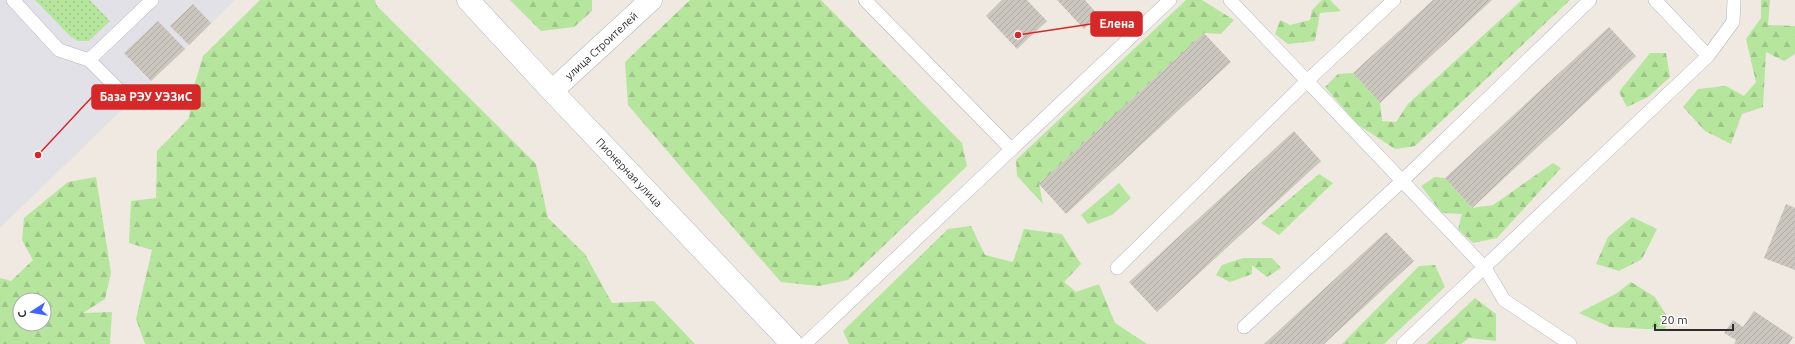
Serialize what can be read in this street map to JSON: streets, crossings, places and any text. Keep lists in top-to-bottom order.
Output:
{
  "streets": {
    "main road": ["улица Строителей", "Пионерная улица"]
  },
  "crossings": [
    ["улица Строителей", "Пионерная улица"]
  ],
  "places": ["Елена", "База РЭУ УЭЗиС"],
  "scale_bar": "20 m",
  "north": "left"
}
